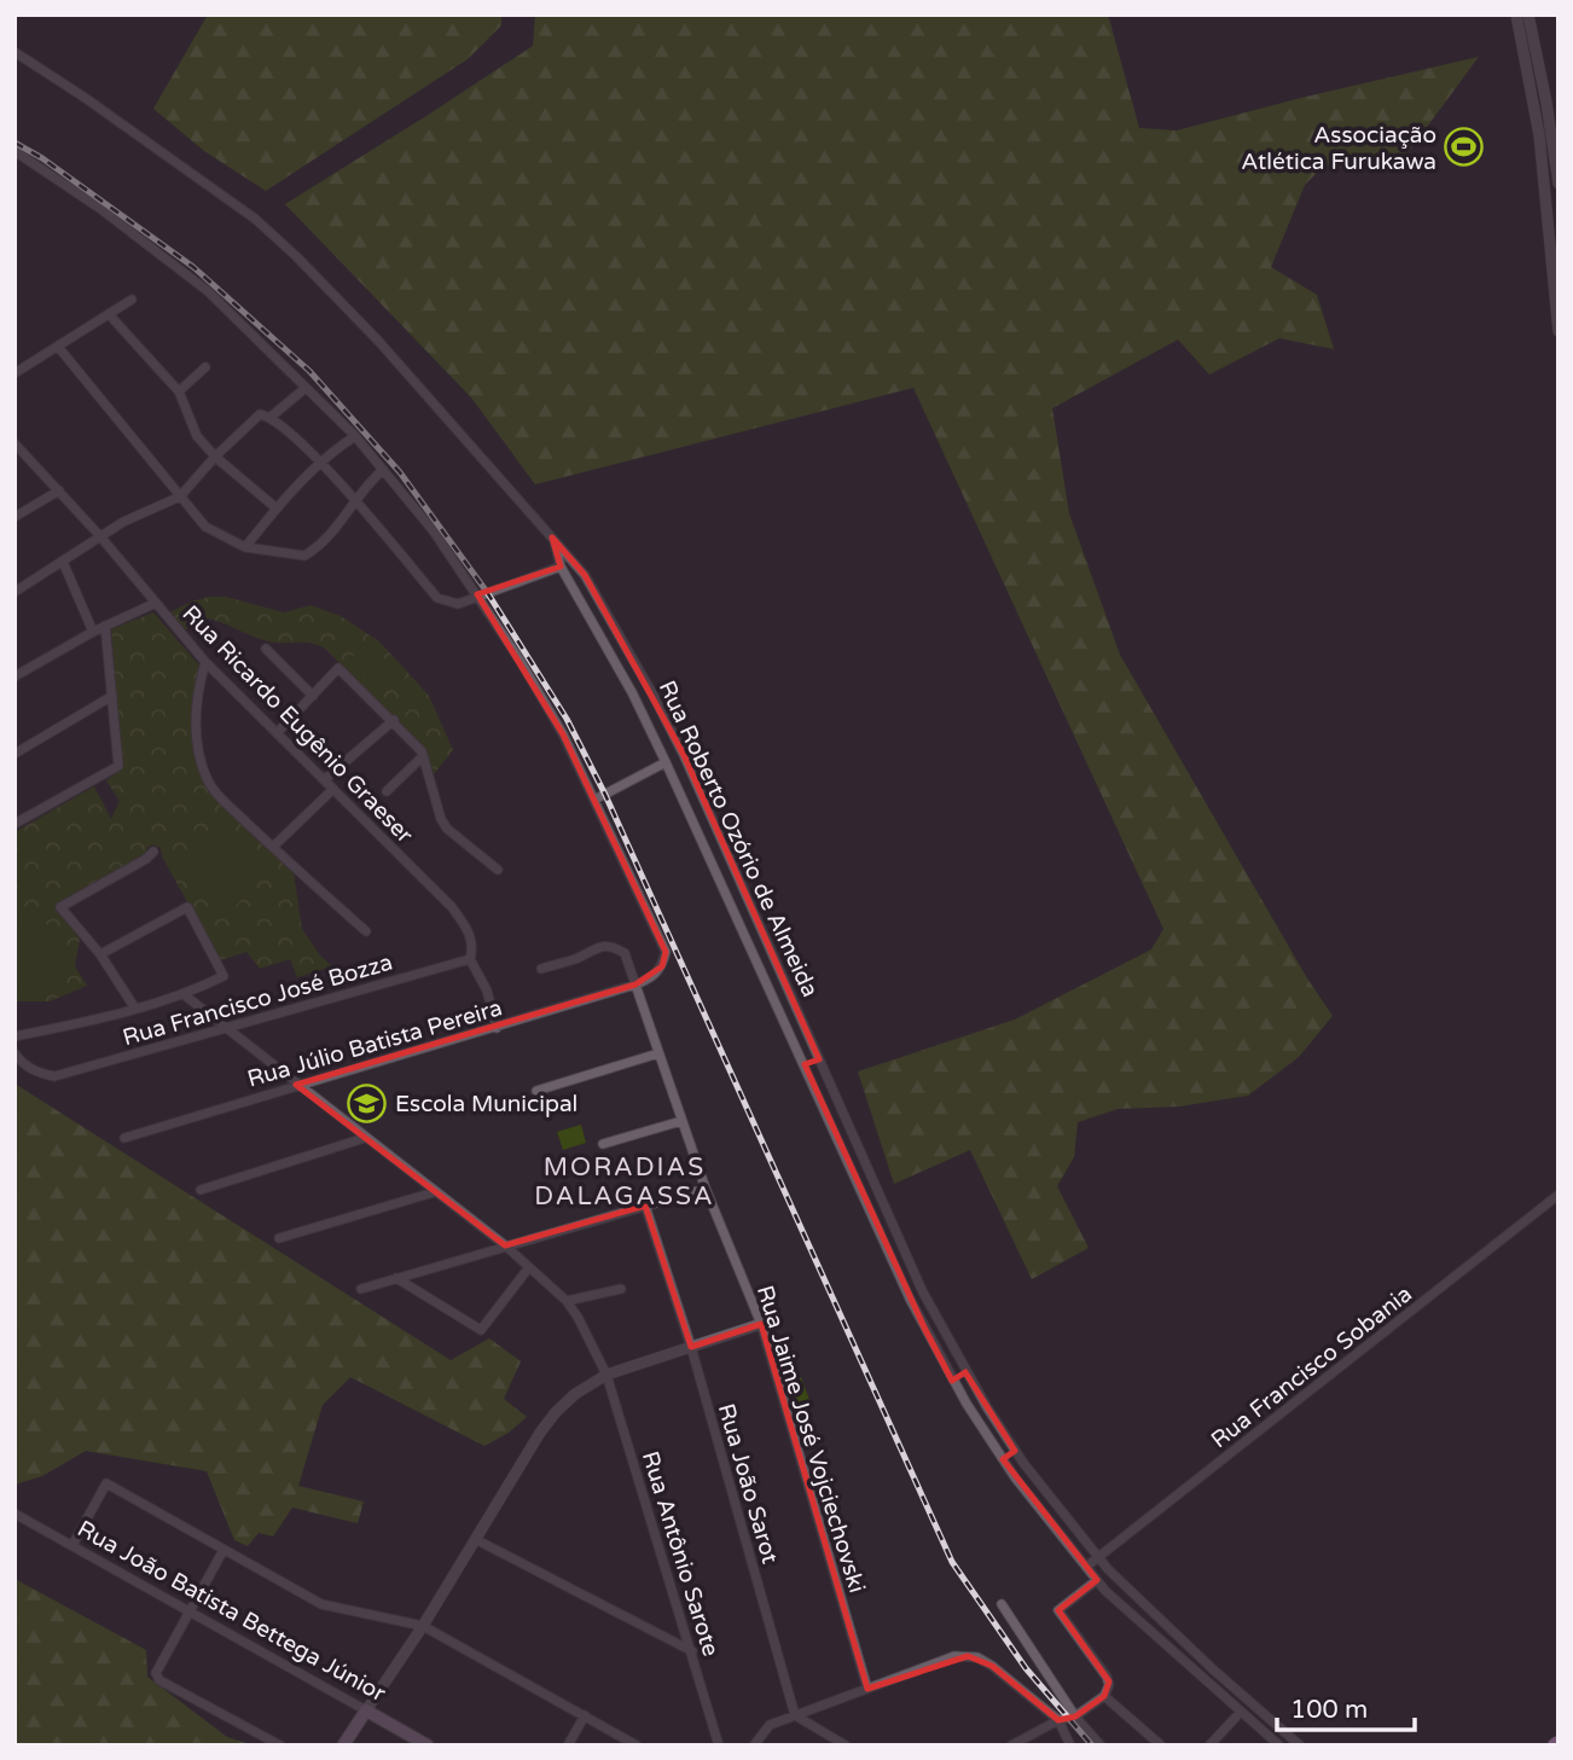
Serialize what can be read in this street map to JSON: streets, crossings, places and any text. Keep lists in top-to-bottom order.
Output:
{
  "streets": {
    "main road": ["Rua João Batista Bettega Júnior"],
    "street": [
      "Rua Ricardo Eugênio Graeser",
      "Rua Roberto Ozório de Almeida",
      "Rua Francisco José Bozza",
      "Rua Júlio Batista Pereira",
      "Rua Francisco Sobania",
      "Rua Jaime José Vojciechovski",
      "Rua João Sarot",
      "Rua Antônio Sarote"
    ]
  },
  "crossings": [
    ["Rua Ricardo Eugênio Graeser", "Rua Francisco José Bozza"],
    ["Rua Ricardo Eugênio Graeser", "Rua Júlio Batista Pereira"],
    ["Rua Roberto Ozório de Almeida", "Rua Francisco Sobania"],
    ["Rua Francisco José Bozza", "Rua Antônio Sarote"],
    ["Rua Júlio Batista Pereira", "Rua Jaime José Vojciechovski"],
    ["Rua Júlio Batista Pereira", "Rua Antônio Sarote"]
  ],
  "districts": ["MORADIAS DALAGASSA"],
  "places": {
    "sports": ["Associação Atlética Furukawa"],
    "school or university": ["Escola Municipal"]
  },
  "scale_bar": "100 m"
}
